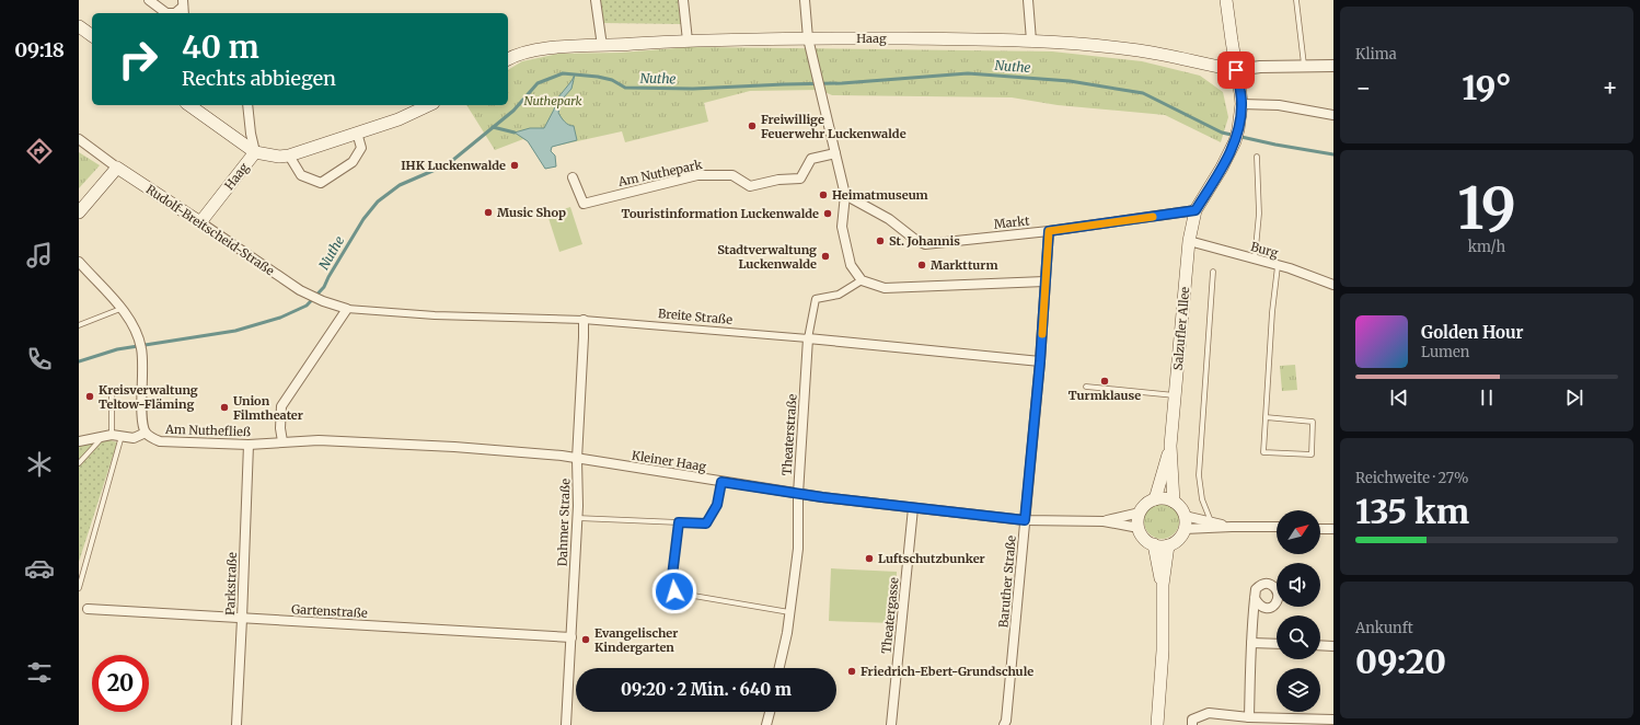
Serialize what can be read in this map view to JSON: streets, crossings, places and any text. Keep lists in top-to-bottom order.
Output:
{
  "streets": {
    "main road": ["Haag", "Rudolf-Breitscheid-Straße", "Salzufler Allee"],
    "street": [
      "Am Nuthepark",
      "Markt",
      "Burg",
      "Breite Straße",
      "Am Nuthefließ",
      "Theaterstraße",
      "Kleiner Haag",
      "Dahmer Straße",
      "Baruther Straße",
      "Parkstraße",
      "Gartenstraße",
      "Theatergasse"
    ]
  },
  "crossings": [
    ["Haag", "Rudolf-Breitscheid-Straße"],
    ["Markt", "Salzufler Allee"],
    ["Markt", "Baruther Straße"],
    ["Rudolf-Breitscheid-Straße", "Breite Straße"],
    ["Burg", "Salzufler Allee"],
    ["Breite Straße", "Theaterstraße"],
    ["Breite Straße", "Dahmer Straße"],
    ["Breite Straße", "Baruther Straße"],
    ["Salzufler Allee", "Kleiner Haag"],
    ["Am Nuthefließ", "Kleiner Haag"],
    ["Am Nuthefließ", "Parkstraße"],
    ["Theaterstraße", "Kleiner Haag"],
    ["Kleiner Haag", "Dahmer Straße"],
    ["Kleiner Haag", "Baruther Straße"],
    ["Kleiner Haag", "Theatergasse"],
    ["Dahmer Straße", "Gartenstraße"],
    ["Parkstraße", "Gartenstraße"]
  ],
  "water": ["Nuthe"],
  "parks": ["Nuthepark"],
  "places": [
    "Freiwillige Feuerwehr Luckenwalde",
    "IHK Luckenwalde",
    "Heimatmuseum",
    "Music Shop",
    "Touristinformation Luckenwalde",
    "St. Johannis",
    "Stadtverwaltung Luckenwalde",
    "Marktturm",
    "Turmklause",
    "Kreisverwaltung Teltow-Fläming",
    "Union Filmtheater",
    "Luftschutzbunker",
    "Evangelischer Kindergarten",
    "Friedrich-Ebert-Grundschule"
  ],
  "north": "top right",
  "page": {
    "tabs": "09:18",
    "tile": [
      "Klima",
      ["19", "km/h"],
      ["Reichweite · 27%", "135 km"],
      ["Ankunft", "09:20"]
    ],
    "turn": ["40 m", "Rechts abbiegen"],
    "heat": ["−", "19°", "+"],
    "song": ["Golden Hour", "Lumen"],
    "limit": "20",
    "trip": "09:20 · 2 Min. · 640 m"
  }
}
